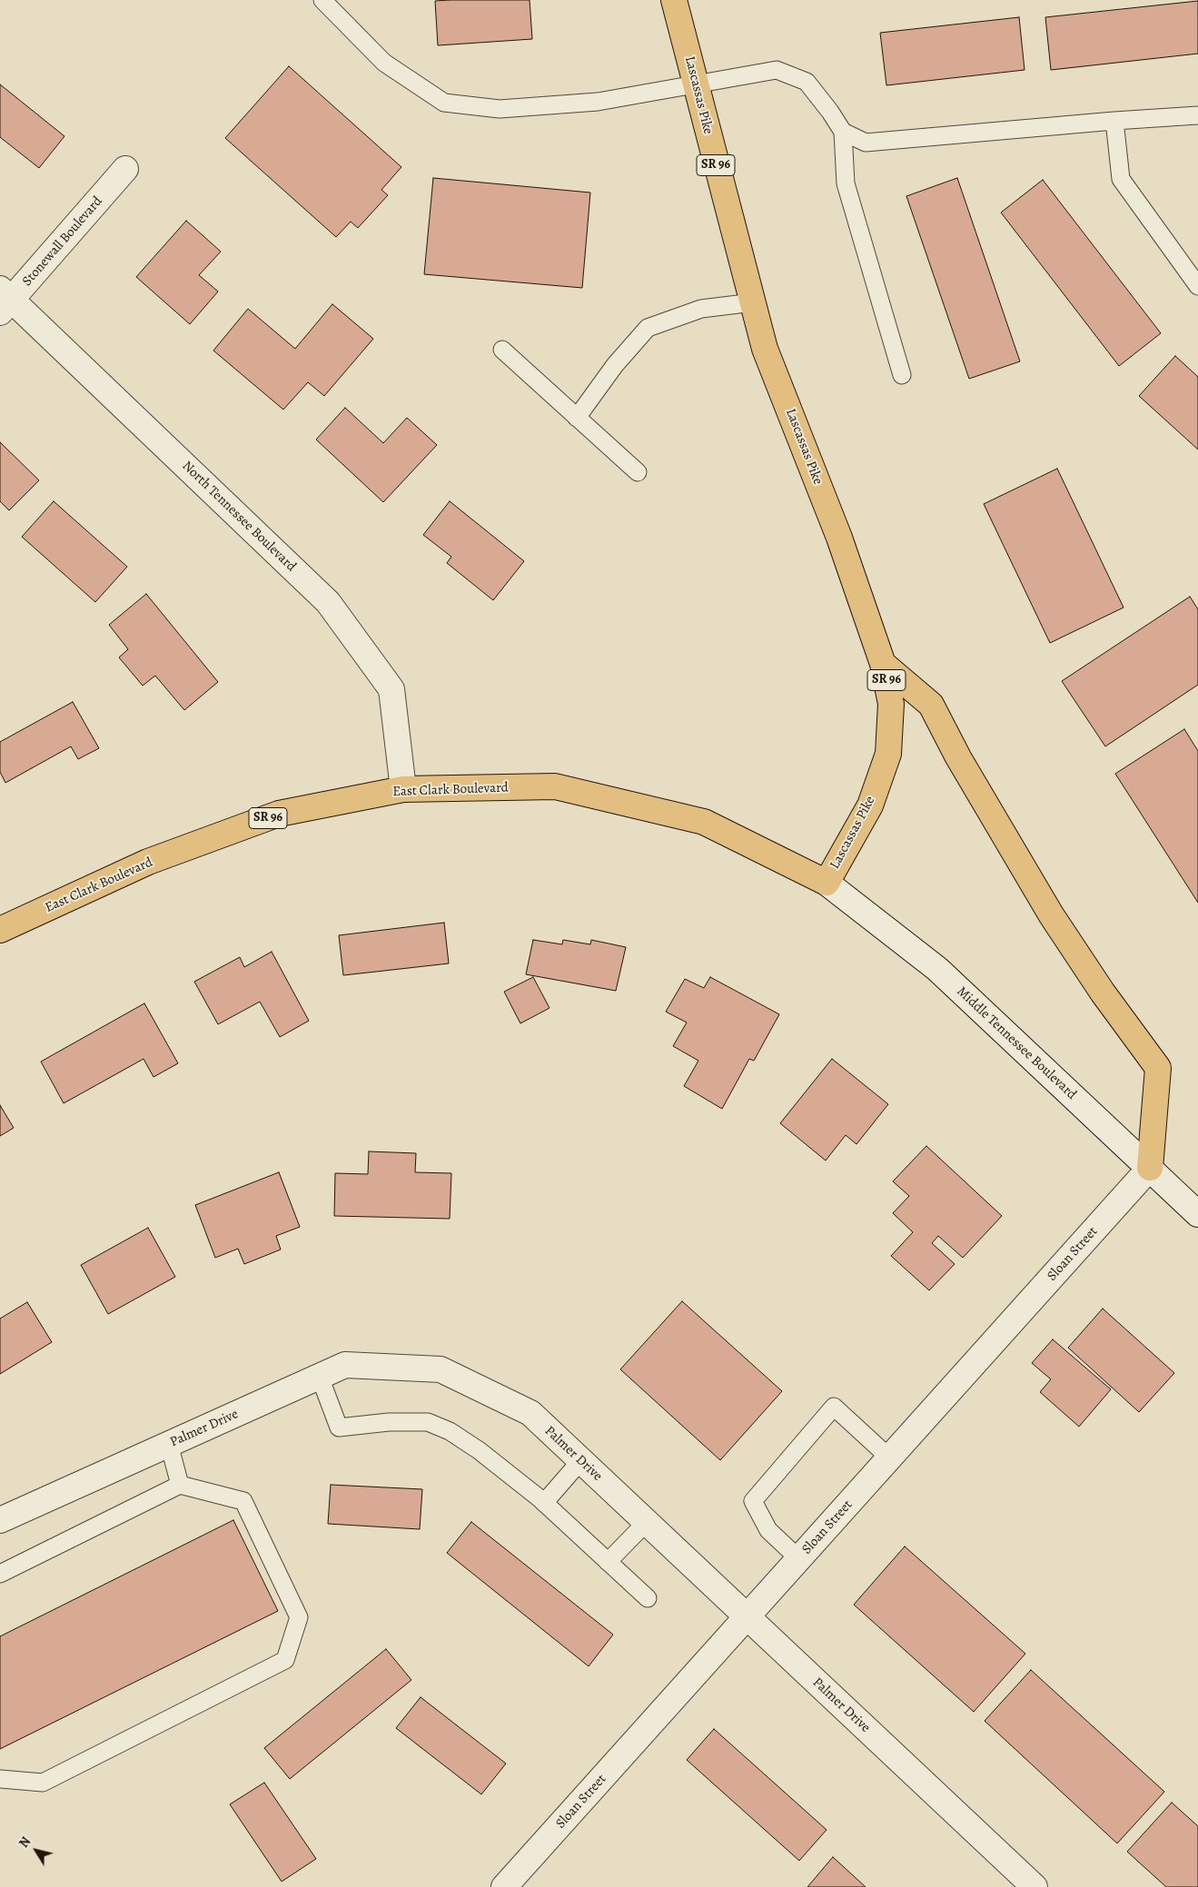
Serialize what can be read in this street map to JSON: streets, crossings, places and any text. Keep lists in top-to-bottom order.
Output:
{
  "streets": {
    "main road": ["Lascassas Pike", "SR 96", "East Clark Boulevard"],
    "street": [
      "Stonewall Boulevard",
      "North Tennessee Boulevard",
      "Middle Tennessee Boulevard",
      "Sloan Street",
      "Palmer Drive"
    ]
  },
  "crossings": [
    ["Lascassas Pike", "East Clark Boulevard"],
    ["Lascassas Pike", "Middle Tennessee Boulevard"],
    ["Stonewall Boulevard", "North Tennessee Boulevard"],
    ["North Tennessee Boulevard", "East Clark Boulevard"],
    ["East Clark Boulevard", "Middle Tennessee Boulevard"],
    ["Middle Tennessee Boulevard", "Sloan Street"],
    ["Sloan Street", "Palmer Drive"]
  ],
  "north": "top left"
}
